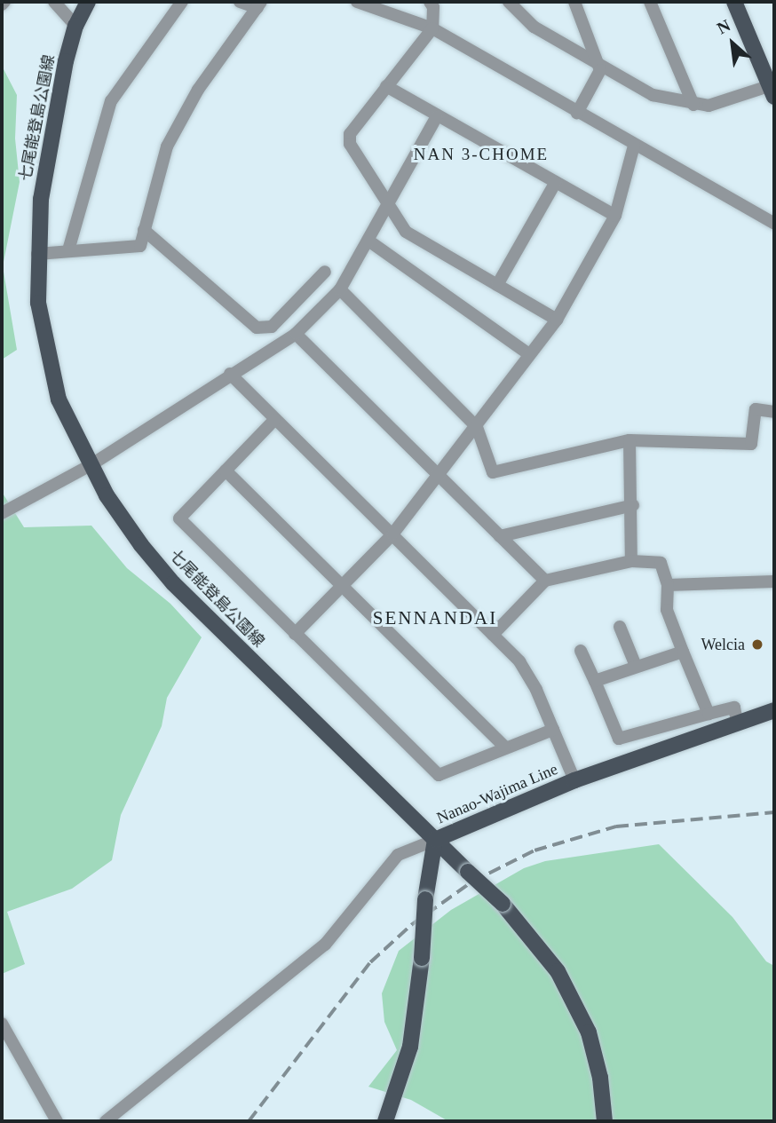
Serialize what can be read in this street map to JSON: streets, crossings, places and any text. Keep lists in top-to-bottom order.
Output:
{
  "streets": {
    "main road": ["七尾能登島公園線", "Nanao-Wajima Line"]
  },
  "crossings": [
    ["七尾能登島公園線", "Nanao-Wajima Line"]
  ],
  "districts": ["NAN 3-CHOME", "SENNANDAI"],
  "places": ["Welcia"],
  "north": "top left"
}
